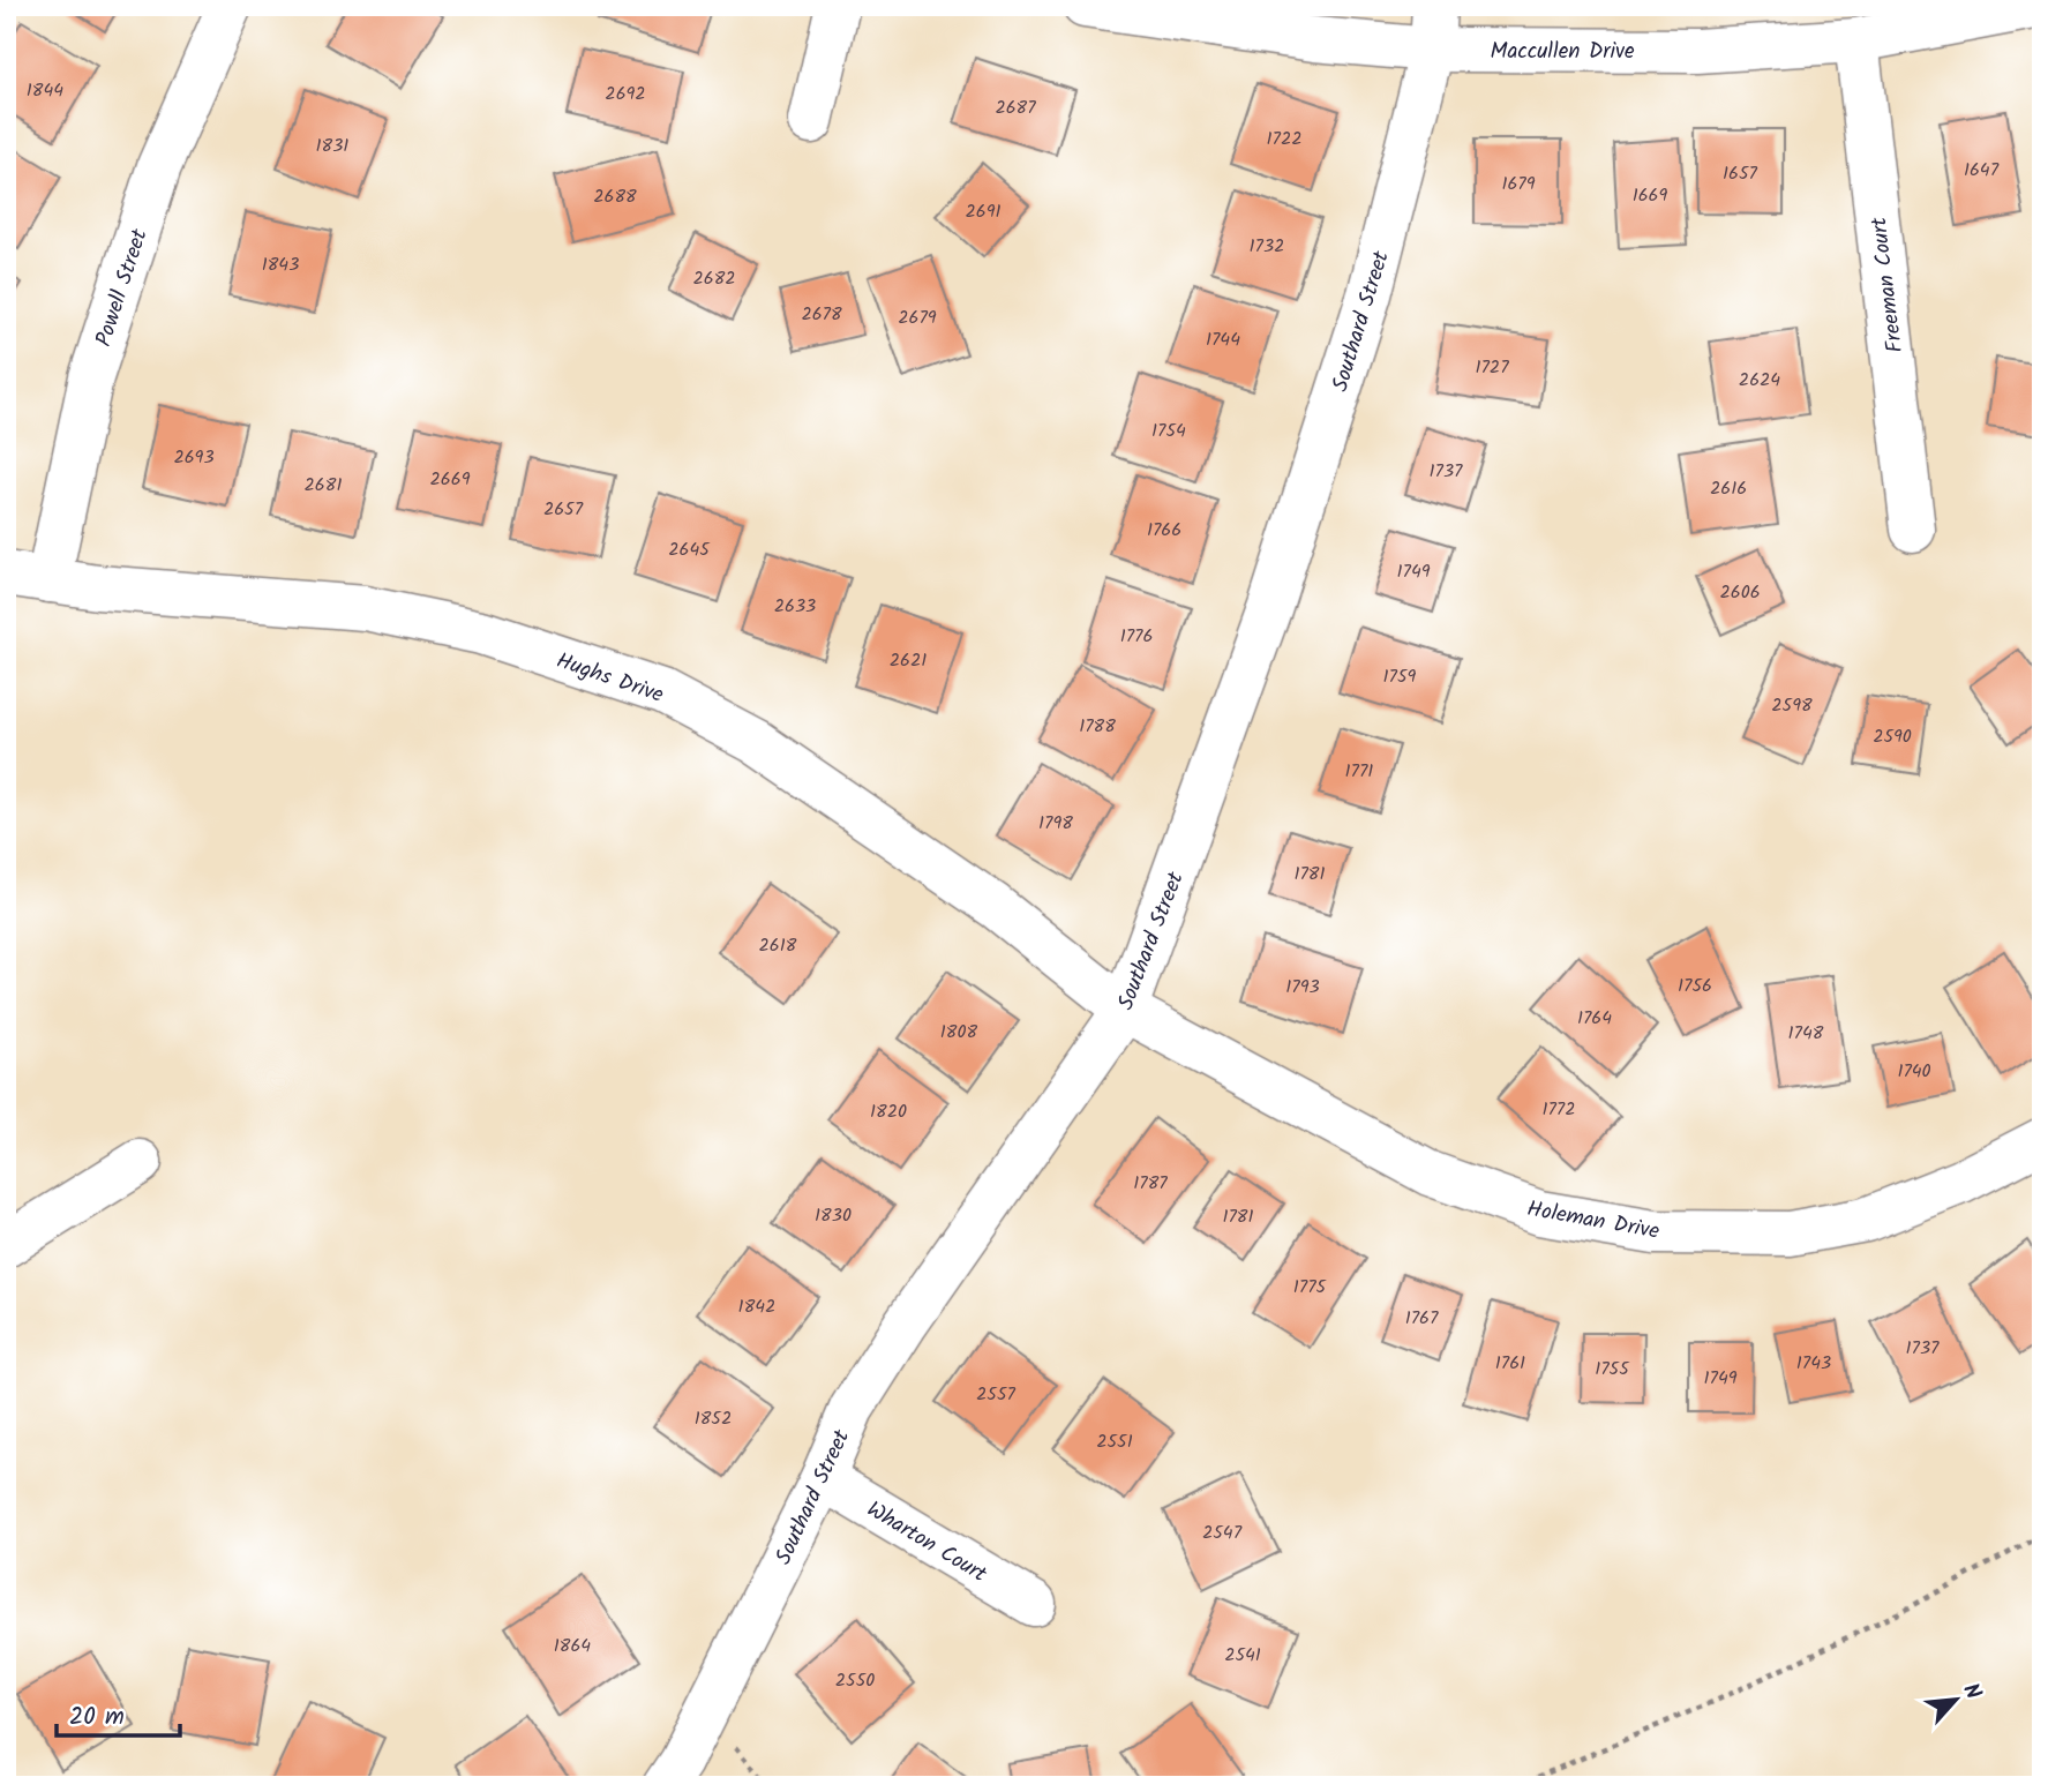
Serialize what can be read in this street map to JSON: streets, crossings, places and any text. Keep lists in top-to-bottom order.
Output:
{
  "streets": {
    "street": [
      "Maccullen Drive",
      "Freeman Court",
      "Powell Street",
      "Southard Street",
      "Hughs Drive",
      "Holeman Drive",
      "Wharton Court"
    ]
  },
  "crossings": [
    ["Maccullen Drive", "Freeman Court"],
    ["Maccullen Drive", "Southard Street"],
    ["Powell Street", "Hughs Drive"],
    ["Southard Street", "Hughs Drive"],
    ["Southard Street", "Holeman Drive"],
    ["Southard Street", "Wharton Court"],
    ["Hughs Drive", "Holeman Drive"]
  ],
  "house_numbers": [
    "1844",
    "2692",
    "2687",
    "1722",
    "1831",
    "1647",
    "1657",
    "1679",
    "1669",
    "2688",
    "2691",
    "1732",
    "1843",
    "2682",
    "2678",
    "2679",
    "1744",
    "1727",
    "2624",
    "1754",
    "2693",
    "1737",
    "2669",
    "2681",
    "2616",
    "2657",
    "1766",
    "2645",
    "1749",
    "2606",
    "2633",
    "1776",
    "2621",
    "1759",
    "2598",
    "1788",
    "2590",
    "1771",
    "1798",
    "1781",
    "2618",
    "1756",
    "1793",
    "1764",
    "1808",
    "1748",
    "1740",
    "1772",
    "1820",
    "1787",
    "1830",
    "1781",
    "1775",
    "1842",
    "1767",
    "1737",
    "1761",
    "1743",
    "1755",
    "1749",
    "2557",
    "1852",
    "2551",
    "2547",
    "1864",
    "2541",
    "2550"
  ],
  "scale_bar": "20 m",
  "north": "top right"
}
